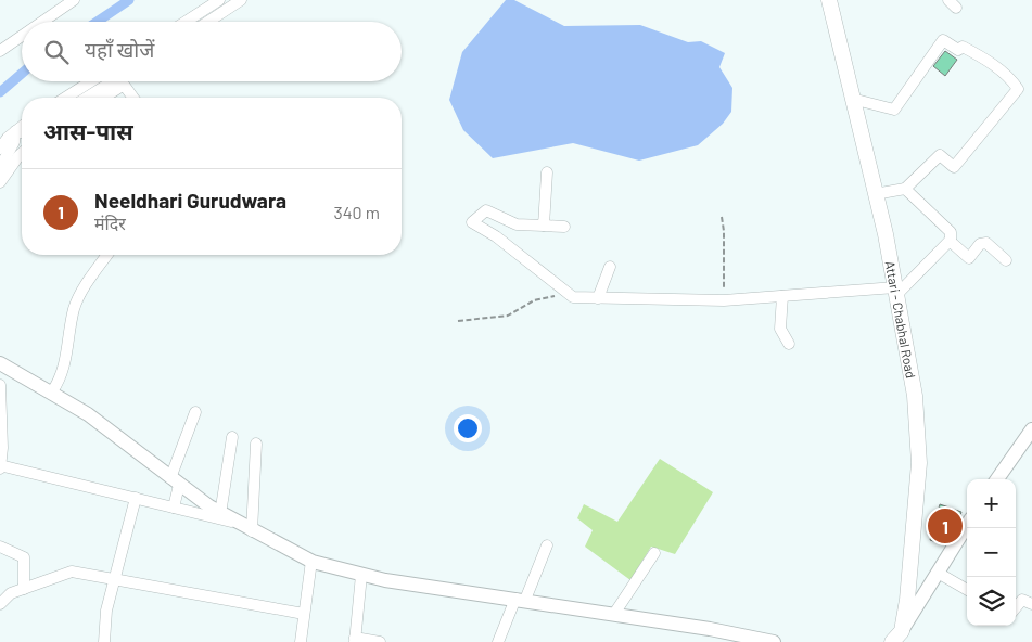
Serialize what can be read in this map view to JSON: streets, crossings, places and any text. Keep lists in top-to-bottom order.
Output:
{
  "streets": {
    "main road": ["Attari - Chabhal Road"]
  },
  "page": {
    "search": "यहाँ खोजें",
    "heading": "आस-पास",
    "list": [
      {
        "mark": "1",
        "name": "Neeldhari Gurudwara",
        "note": "मंदिर",
        "value": "340 m"
      }
    ],
    "map_buttons": ["+", "−"],
    "pins": "1"
  }
}
